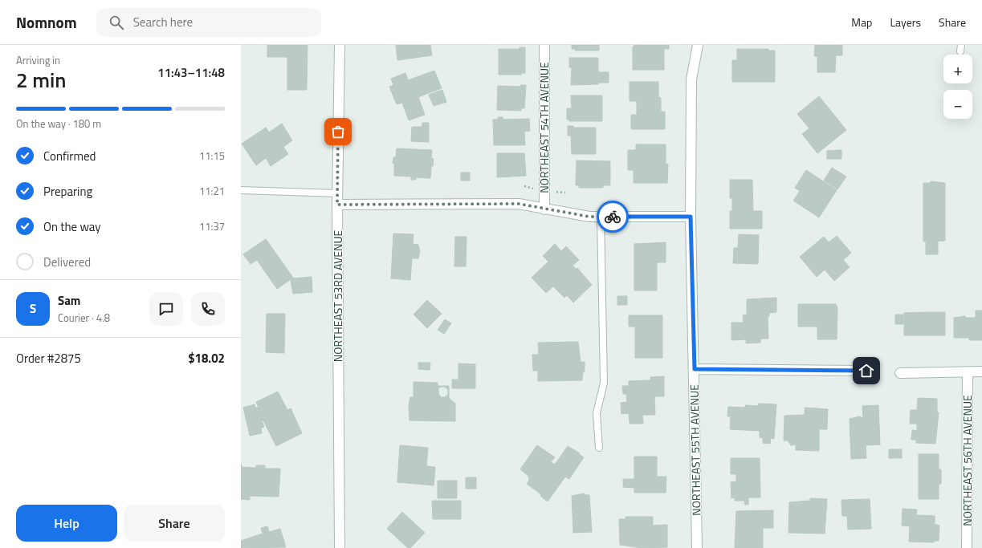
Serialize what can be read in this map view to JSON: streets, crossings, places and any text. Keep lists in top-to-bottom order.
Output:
{
  "streets": {
    "street": [
      "NORTHEAST 54TH AVENUE",
      "NORTHEAST 53RD AVENUE",
      "NORTHEAST 55TH AVENUE",
      "NORTHEAST 56TH AVENUE"
    ]
  },
  "page": {
    "header": "Nomnom",
    "search": "Search here",
    "nav": ["Map", "Layers", "Share"],
    "heading": ["2 min", "Arriving in", "11:43–11:48"],
    "panel": [
      "Sam",
      "Courier · 4.8",
      "Order #2875",
      "$18.02"
    ],
    "map_buttons": ["+", "−"],
    "bar": "On the way · 180 m",
    "list": [
      ["Confirmed", "11:15"],
      ["Preparing", "11:21"],
      ["On the way", "11:37"],
      "Delivered"
    ],
    "round": "S",
    "buttons": ["Help", "Share"]
  }
}
